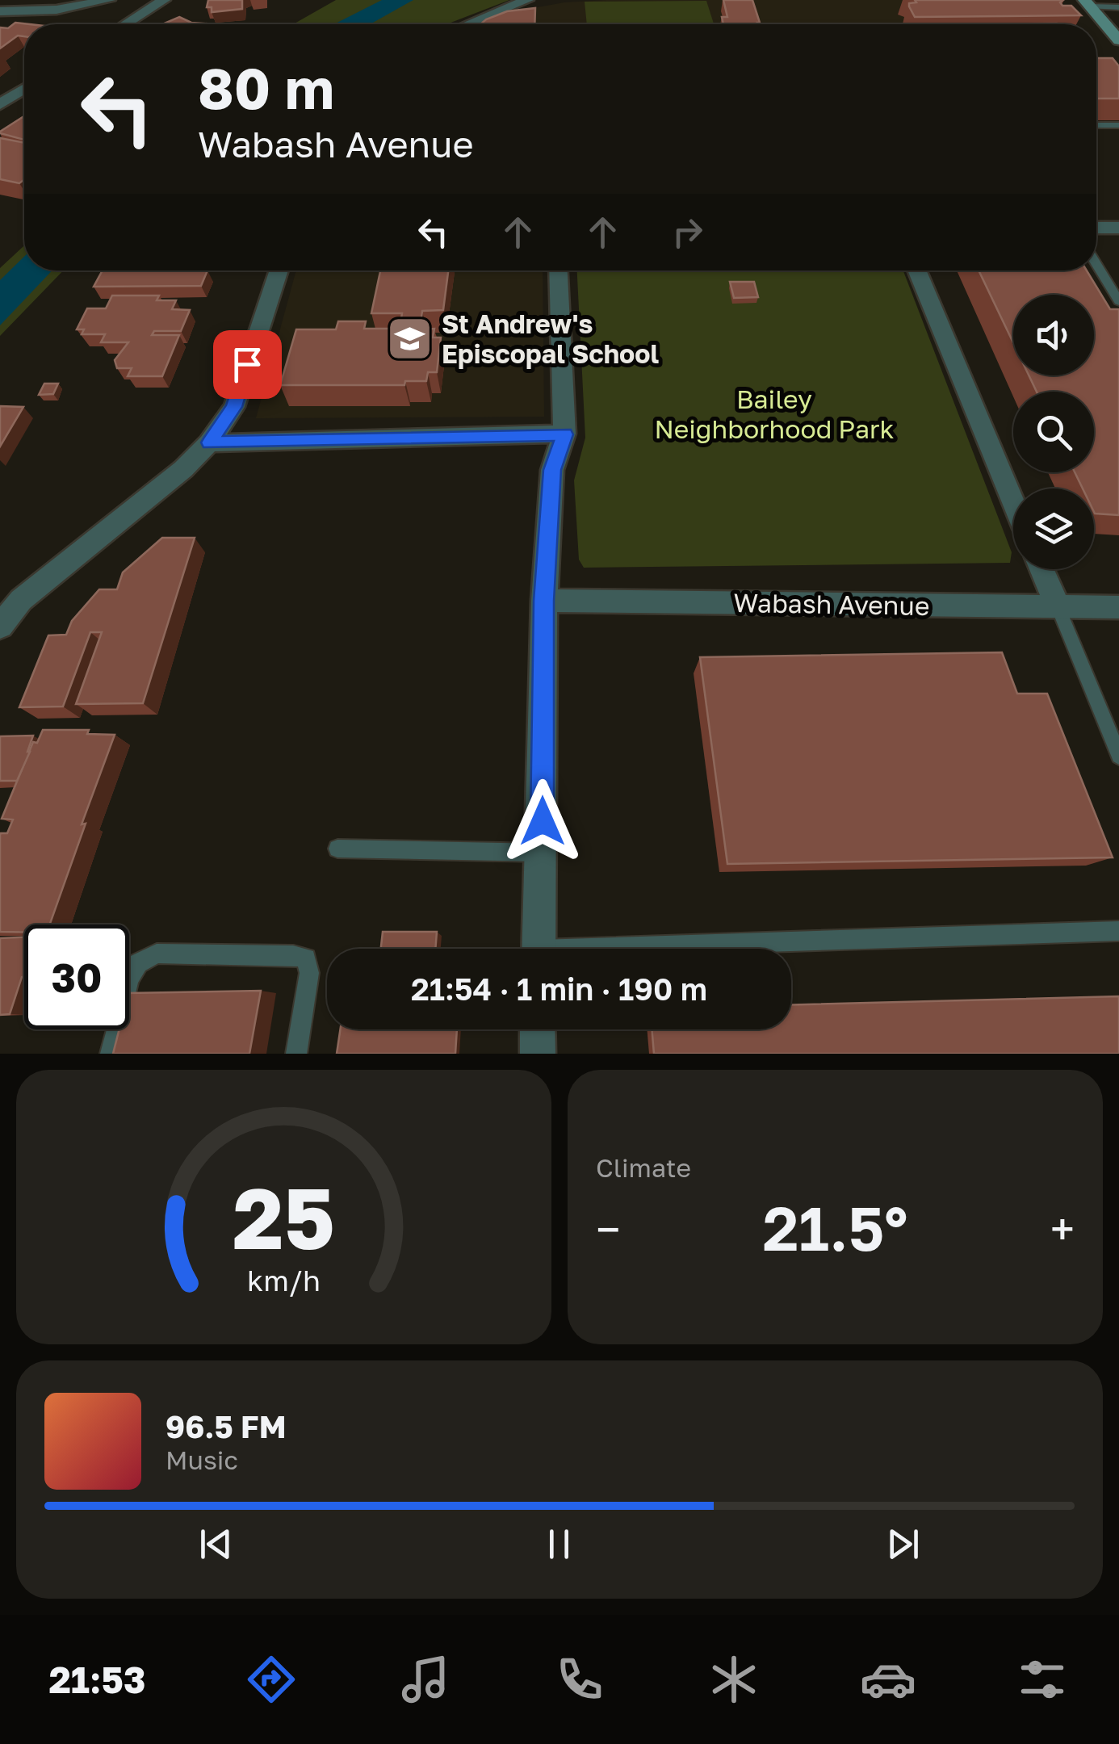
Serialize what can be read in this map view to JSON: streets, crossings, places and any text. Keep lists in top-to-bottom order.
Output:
{
  "streets": {
    "street": ["Wabash Avenue"]
  },
  "parks": ["Bailey Neighborhood Park"],
  "places": {
    "school or university": ["St Andrew's Episcopal School"]
  },
  "page": {
    "turn": ["80 m", "Wabash Avenue"],
    "limit": "30",
    "trip": "21:54 · 1 min · 190 m",
    "tile": "Climate",
    "heat": ["−", "21.5°", "+"],
    "song": ["96.5 FM", "Music"],
    "tabs": "21:53",
    "gauge": ["25", "km/h"]
  }
}
